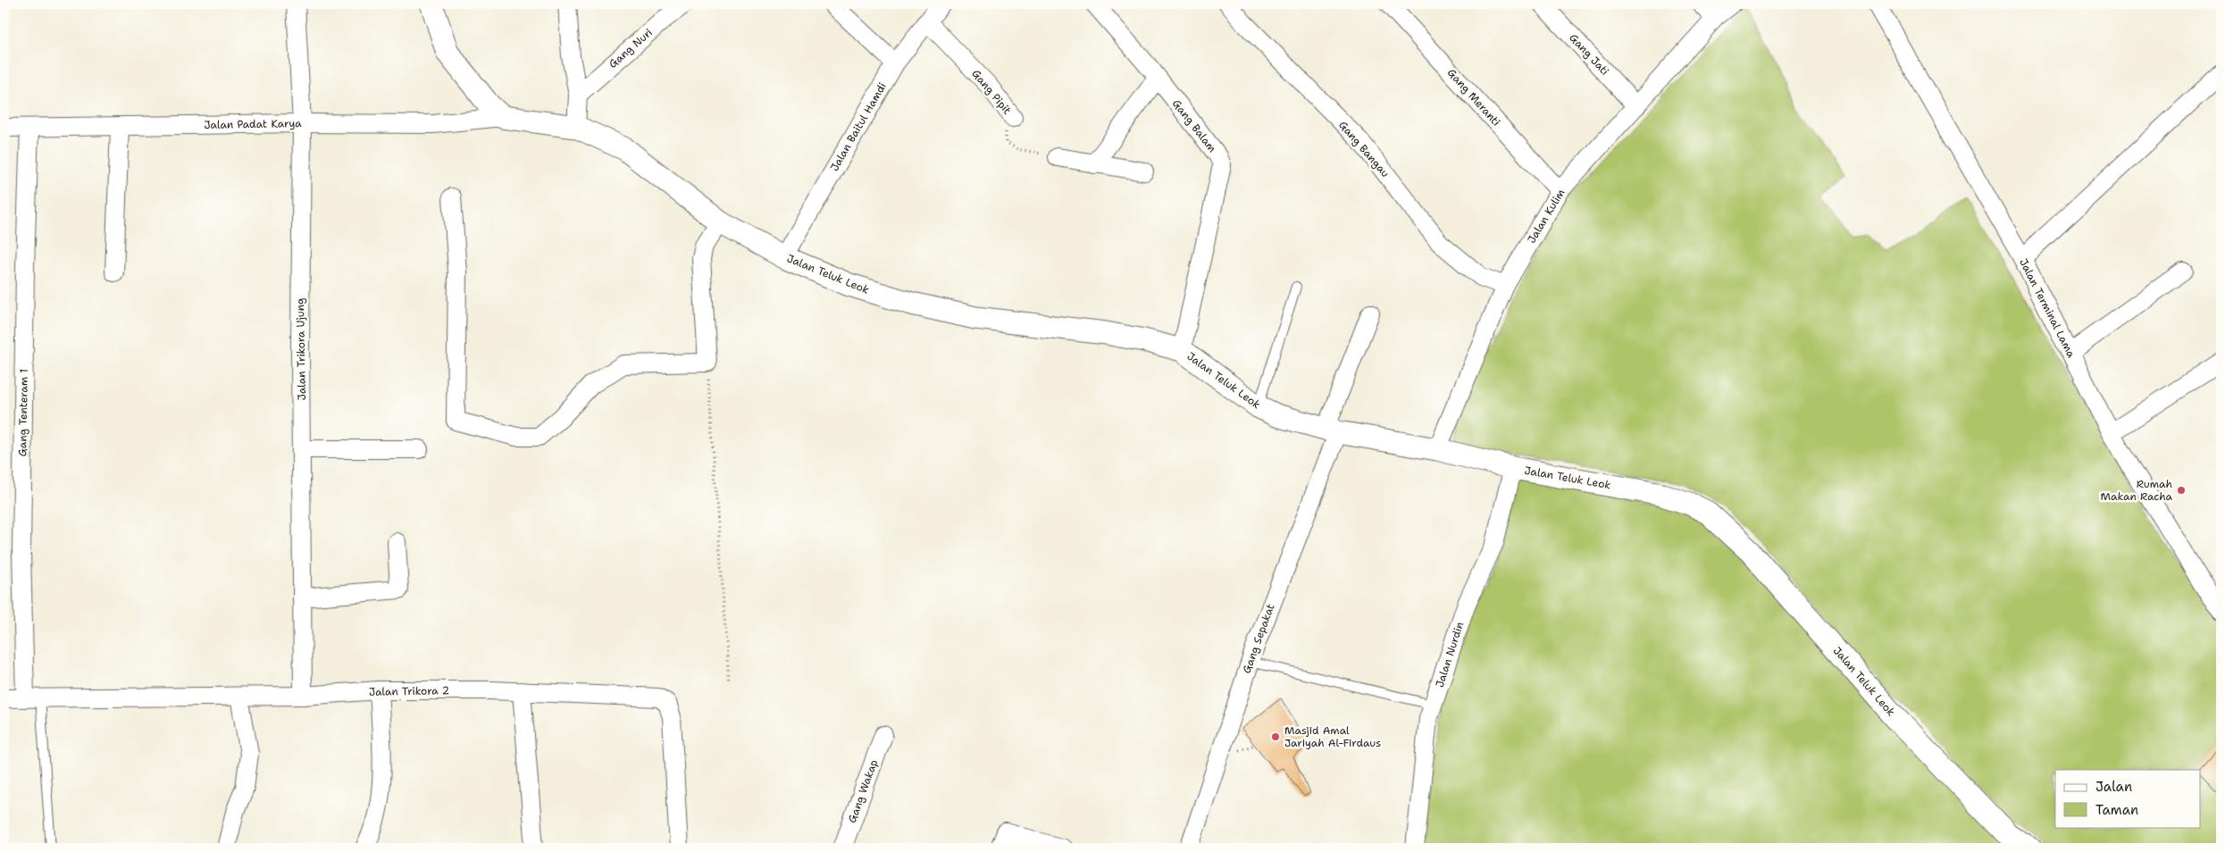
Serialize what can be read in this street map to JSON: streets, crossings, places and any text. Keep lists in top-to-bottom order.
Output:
{
  "streets": {
    "street": [
      "Gang Nuri",
      "Gang Jati",
      "Gang Pipit",
      "Gang Meranti",
      "Jalan Padat Karya",
      "Gang Balam",
      "Jalan Baitul Hamdi",
      "Gang Bangau",
      "Jalan Kulim",
      "Jalan Teluk Leok",
      "Jalan Terminal Lama",
      "Jalan Trikora Ujung",
      "Gang Tenteram 1",
      "Gang Sepakat",
      "Jalan Nurdin",
      "Jalan Trikora 2",
      "Gang Wakap"
    ]
  },
  "crossings": [
    ["Gang Jati", "Jalan Kulim"],
    ["Gang Pipit", "Jalan Baitul Hamdi"],
    ["Gang Meranti", "Jalan Kulim"],
    ["Jalan Padat Karya", "Jalan Teluk Leok"],
    ["Jalan Padat Karya", "Jalan Trikora Ujung"],
    ["Jalan Padat Karya", "Gang Tenteram 1"],
    ["Gang Balam", "Jalan Teluk Leok"],
    ["Jalan Baitul Hamdi", "Jalan Teluk Leok"],
    ["Gang Bangau", "Jalan Kulim"],
    ["Jalan Kulim", "Jalan Teluk Leok"],
    ["Jalan Teluk Leok", "Gang Sepakat"],
    ["Jalan Teluk Leok", "Jalan Nurdin"],
    ["Jalan Trikora Ujung", "Jalan Trikora 2"],
    ["Gang Tenteram 1", "Jalan Trikora 2"]
  ],
  "places": ["Rumah Makan Racha", "Masjid Amal Jariyah Al-Firdaus"],
  "legend": ["Jalan", "Taman"]
}
